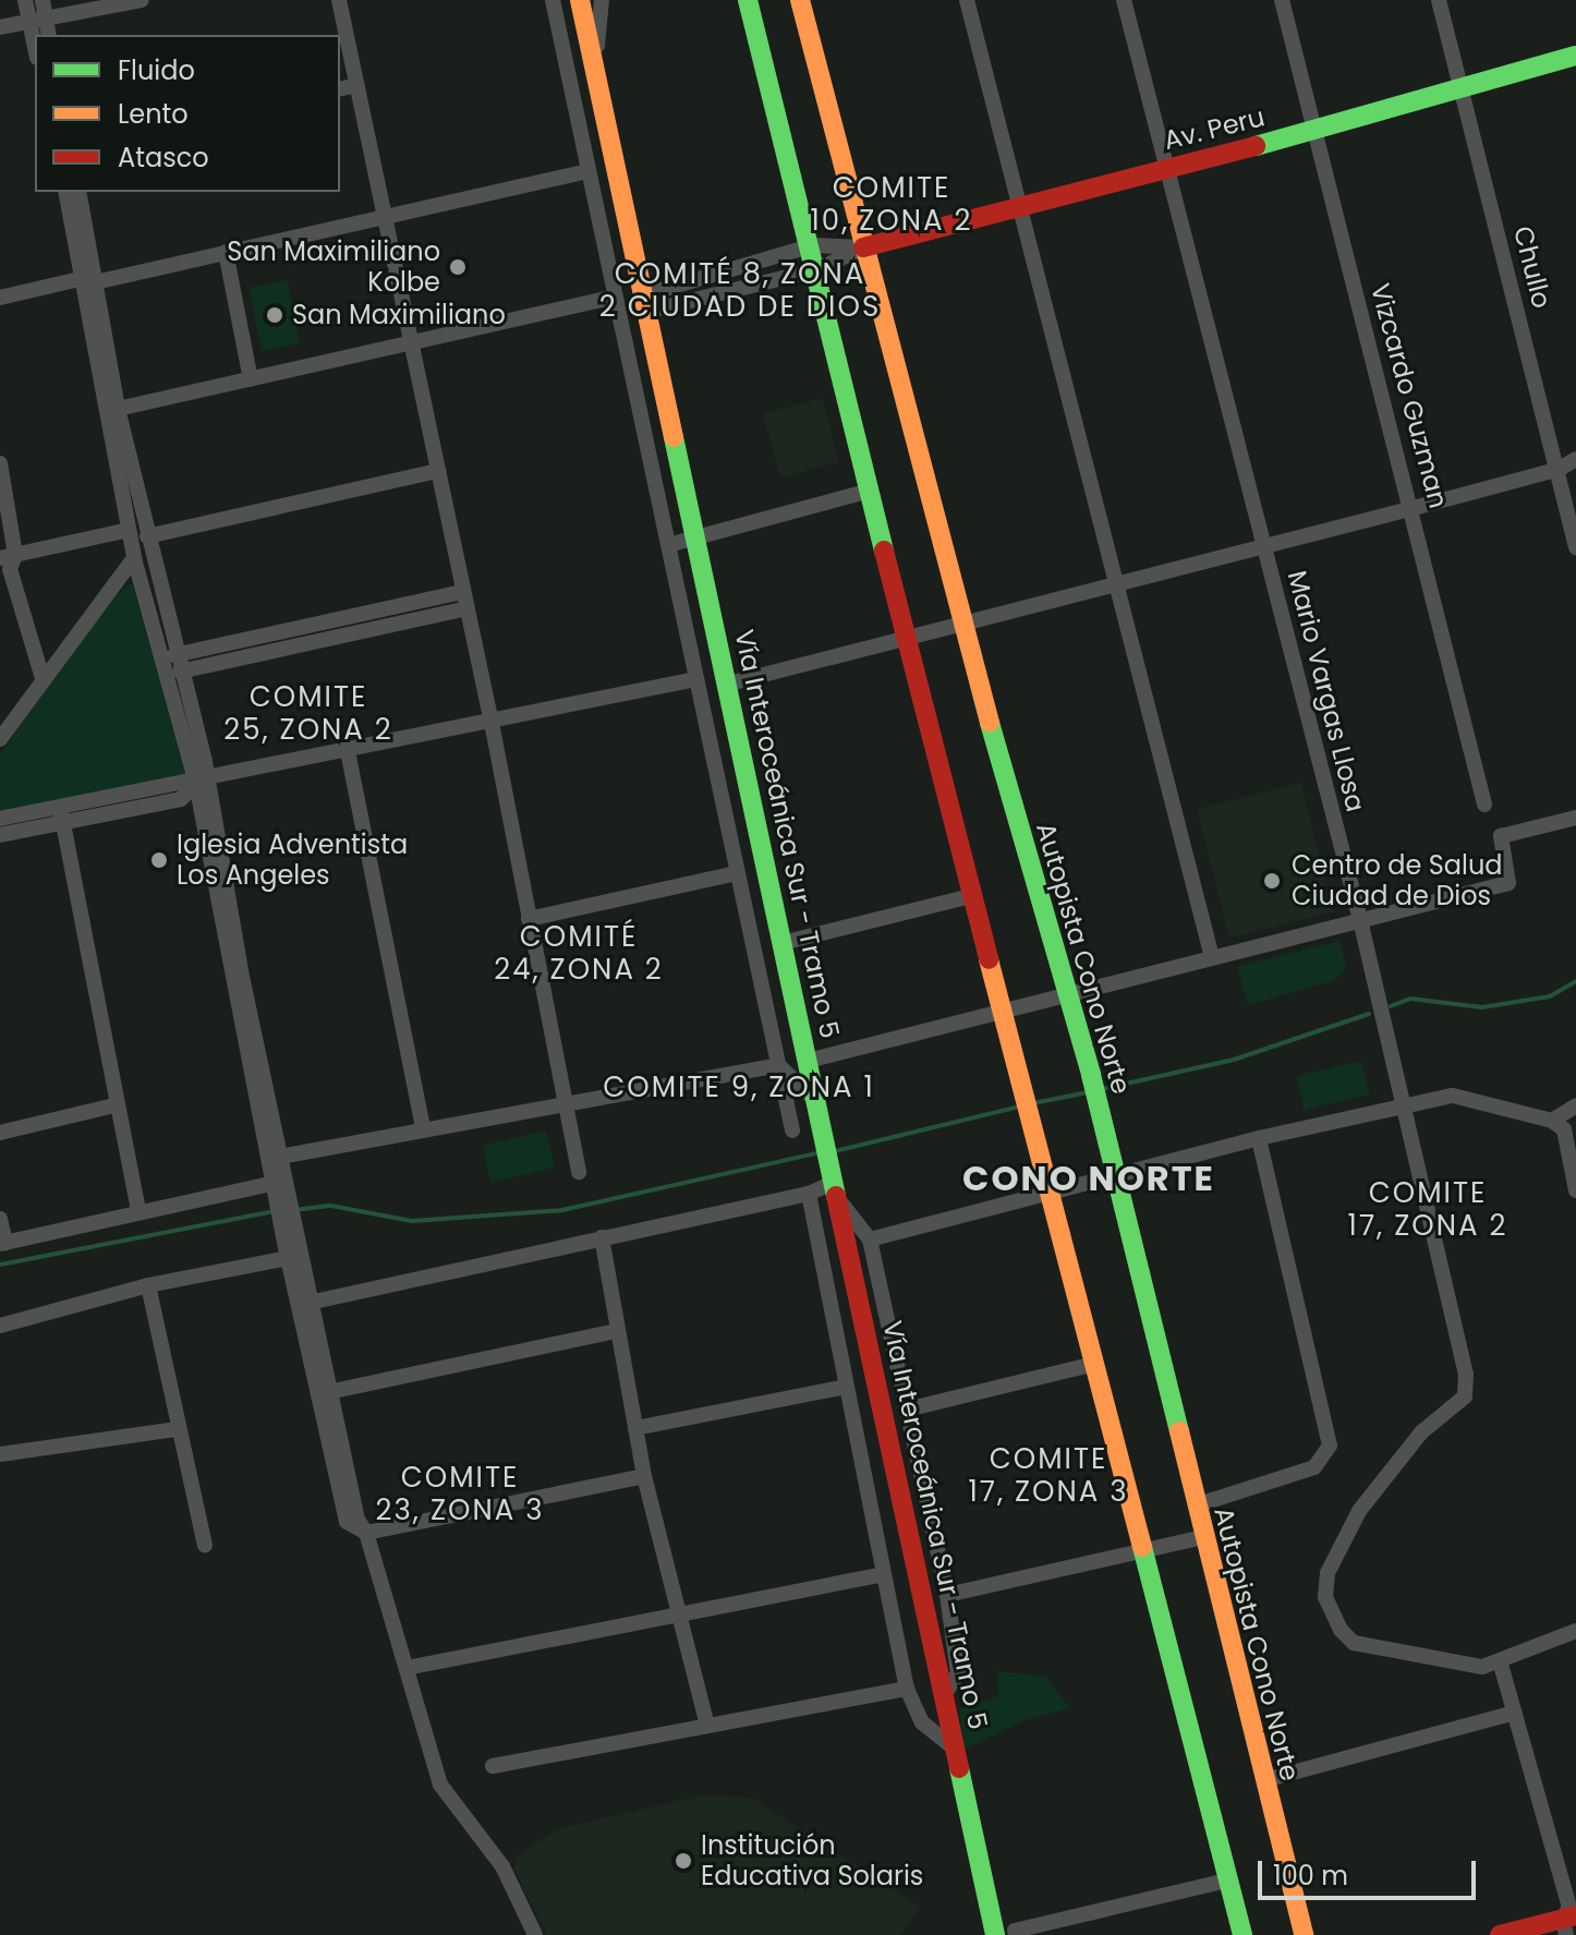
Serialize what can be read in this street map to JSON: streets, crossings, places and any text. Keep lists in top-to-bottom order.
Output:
{
  "streets": {
    "main road": ["Av. Peru", "Vía Interoceánica Sur - Tramo 5", "Autopista Cono Norte"],
    "street": ["Chullo", "Vizcardo Guzman", "Mario Vargas Llosa"]
  },
  "crossings": [
    ["Av. Peru", "Chullo"],
    ["Av. Peru", "Vizcardo Guzman"],
    ["Av. Peru", "Mario Vargas Llosa"],
    ["Av. Peru", "Autopista Cono Norte"]
  ],
  "districts": [
    "COMITE 10, ZONA 2",
    "COMITÉ 8, ZONA 2 CIUDAD DE DIOS",
    "COMITE 25, ZONA 2",
    "COMITÉ 24, ZONA 2",
    "COMITE 9, ZONA 1",
    "CONO NORTE",
    "COMITE 17, ZONA 2",
    "COMITE 17, ZONA 3",
    "COMITE 23, ZONA 3"
  ],
  "places": [
    "San Maximiliano Kolbe",
    "San Maximiliano",
    "Iglesia Adventista Los Angeles",
    "Centro de Salud Ciudad de Dios",
    "Institución Educativa Solaris"
  ],
  "legend": ["Fluido", "Lento", "Atasco"],
  "scale_bar": "100 m"
}
